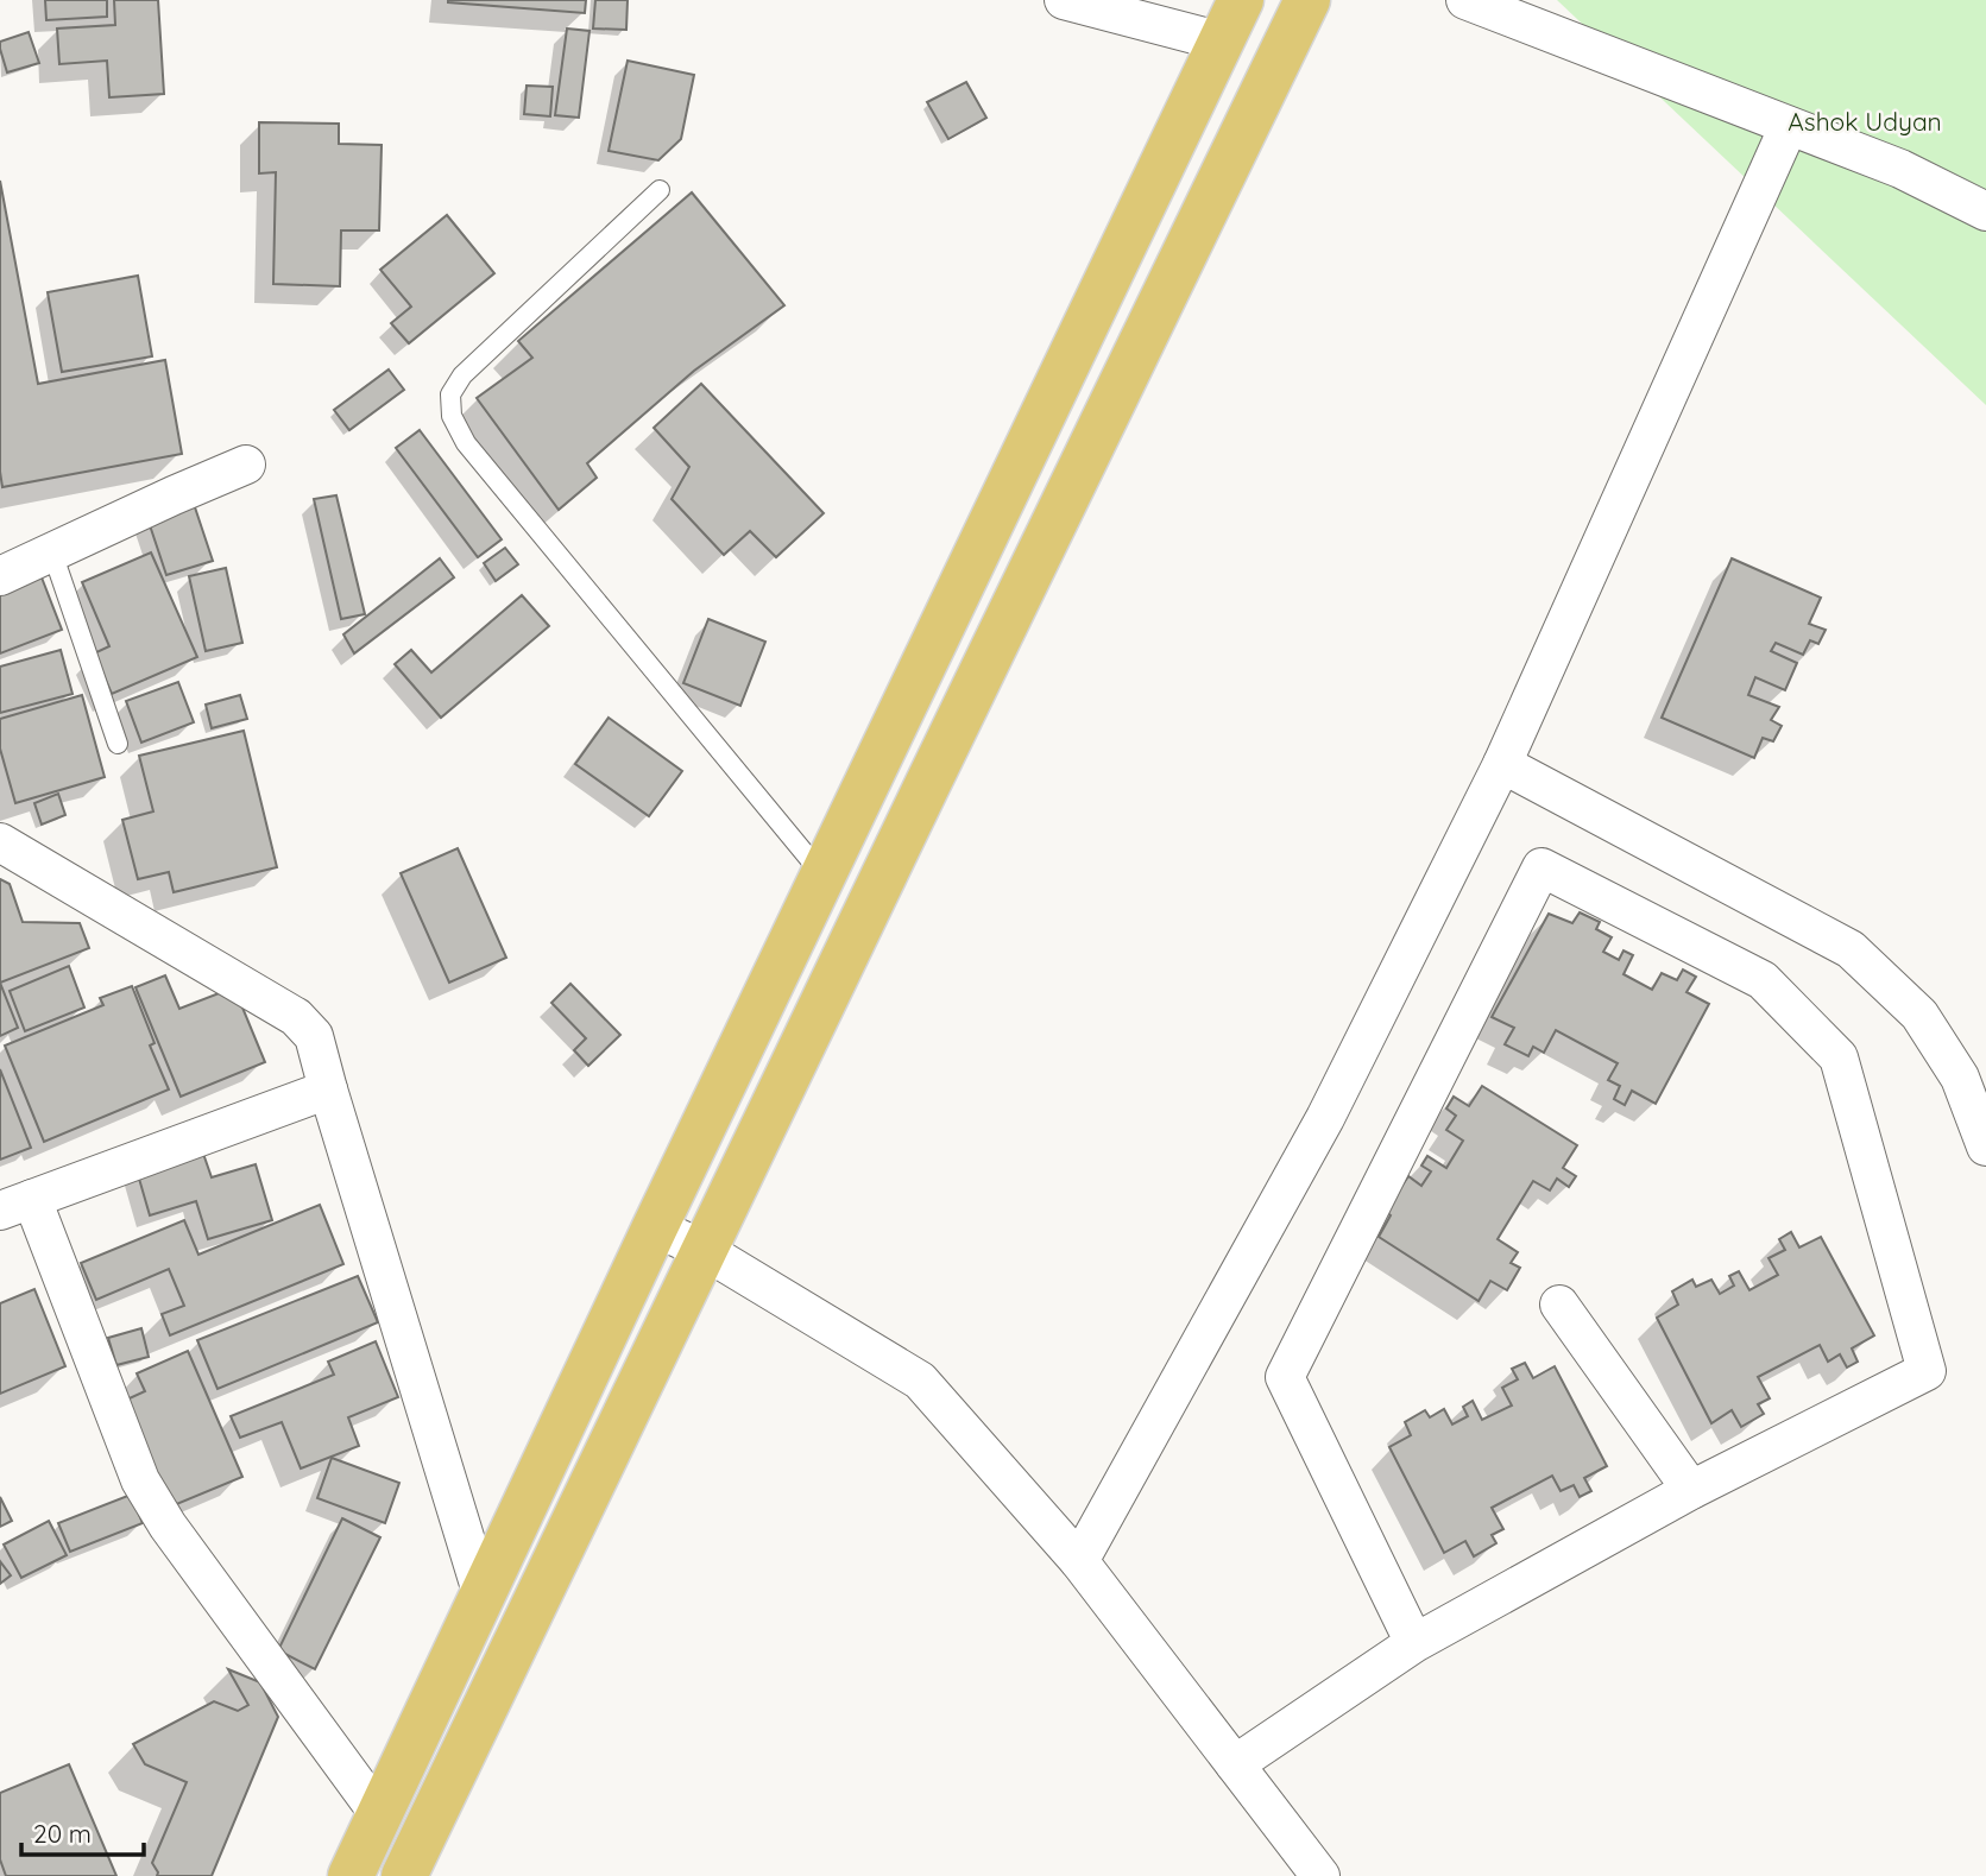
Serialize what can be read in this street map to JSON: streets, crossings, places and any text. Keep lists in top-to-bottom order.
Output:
{
  "parks": ["Ashok Udyan"],
  "scale_bar": "20 m"
}
